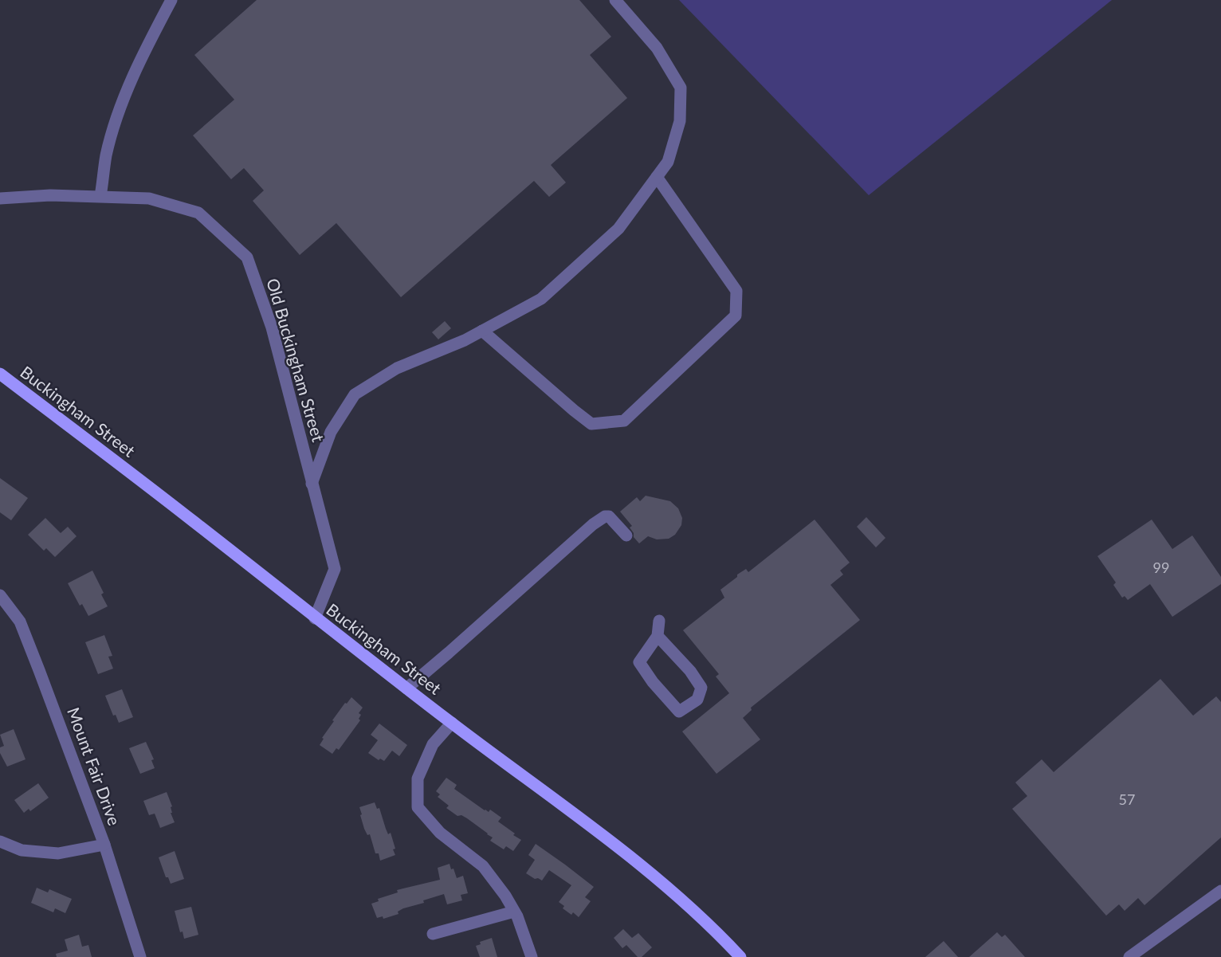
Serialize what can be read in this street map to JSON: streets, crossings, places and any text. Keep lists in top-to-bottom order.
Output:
{
  "streets": {
    "main road": ["Buckingham Street"],
    "street": ["Old Buckingham Street", "Mount Fair Drive"]
  },
  "crossings": [
    ["Old Buckingham Street", "Buckingham Street"]
  ],
  "house_numbers": ["99", "57"]
}
